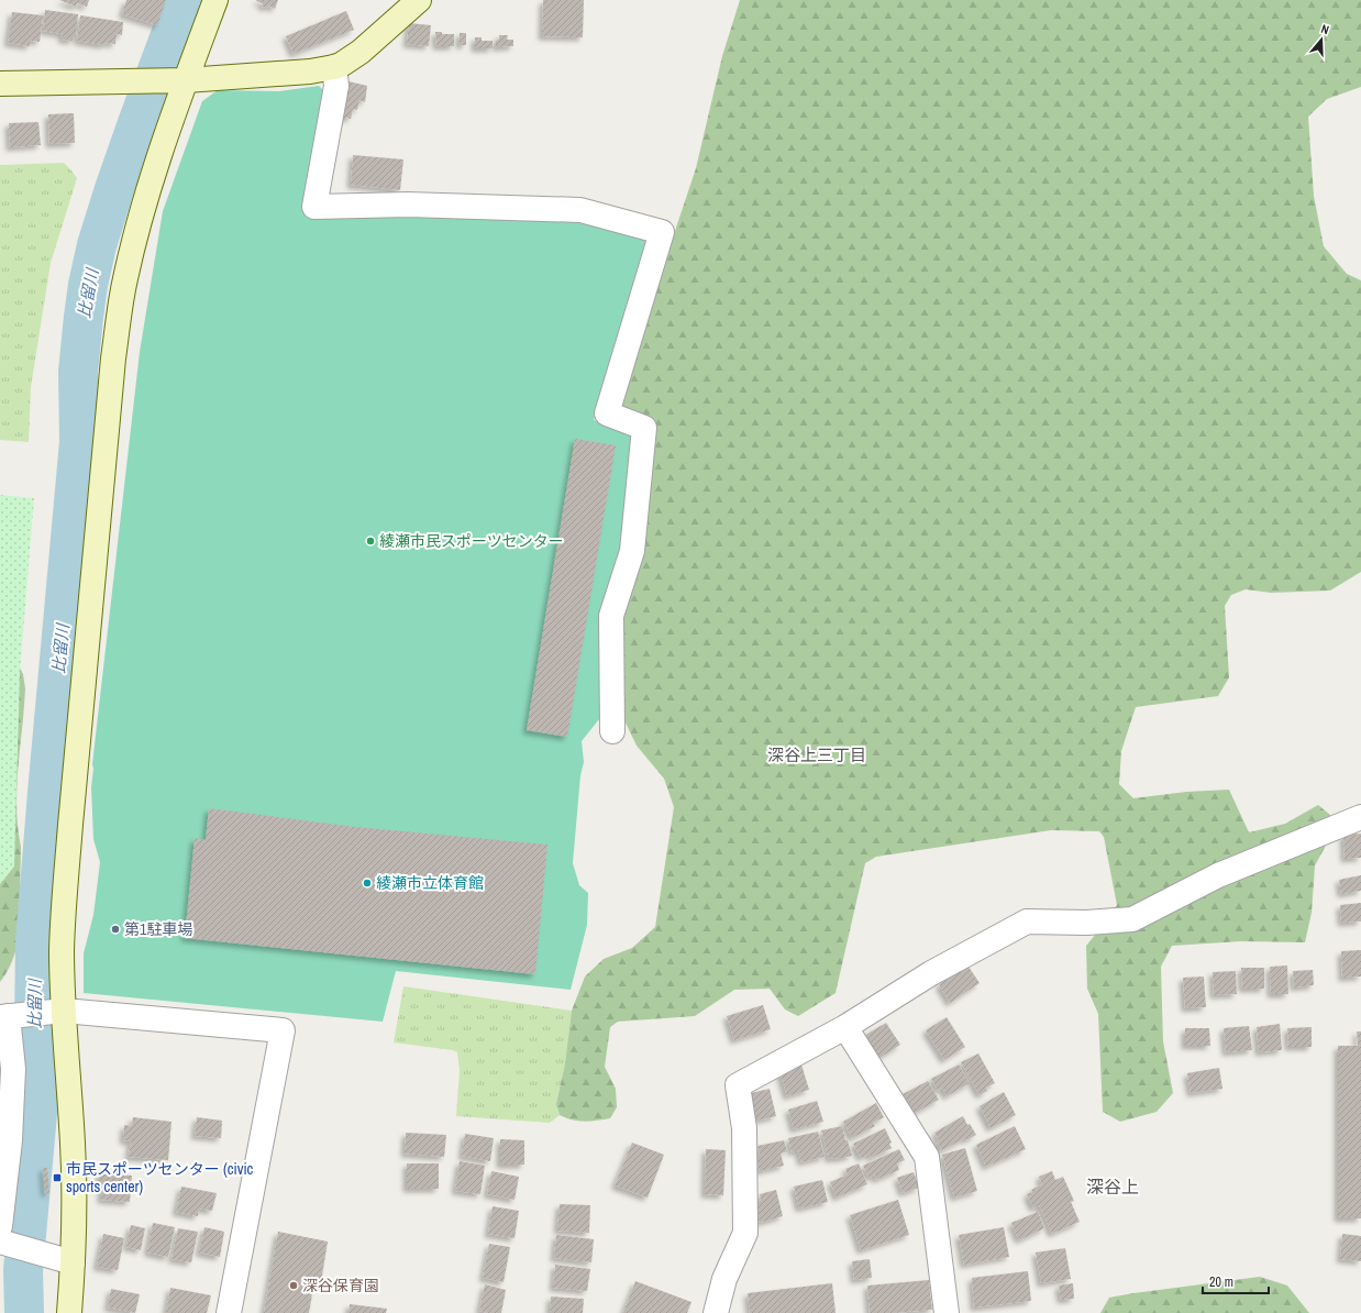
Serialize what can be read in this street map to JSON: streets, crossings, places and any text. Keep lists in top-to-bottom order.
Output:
{
  "districts": ["深谷上三丁目", "深谷上"],
  "water": ["比留川"],
  "places": {
    "other": [
      "綾瀬市民スポーツセンター",
      "綾瀬市立体育館",
      "第1駐車場",
      "深谷保育園"
    ],
    "transit": ["市民スポーツセンター (civic sports center)"]
  },
  "scale_bar": "20 m",
  "north": "top"
}
